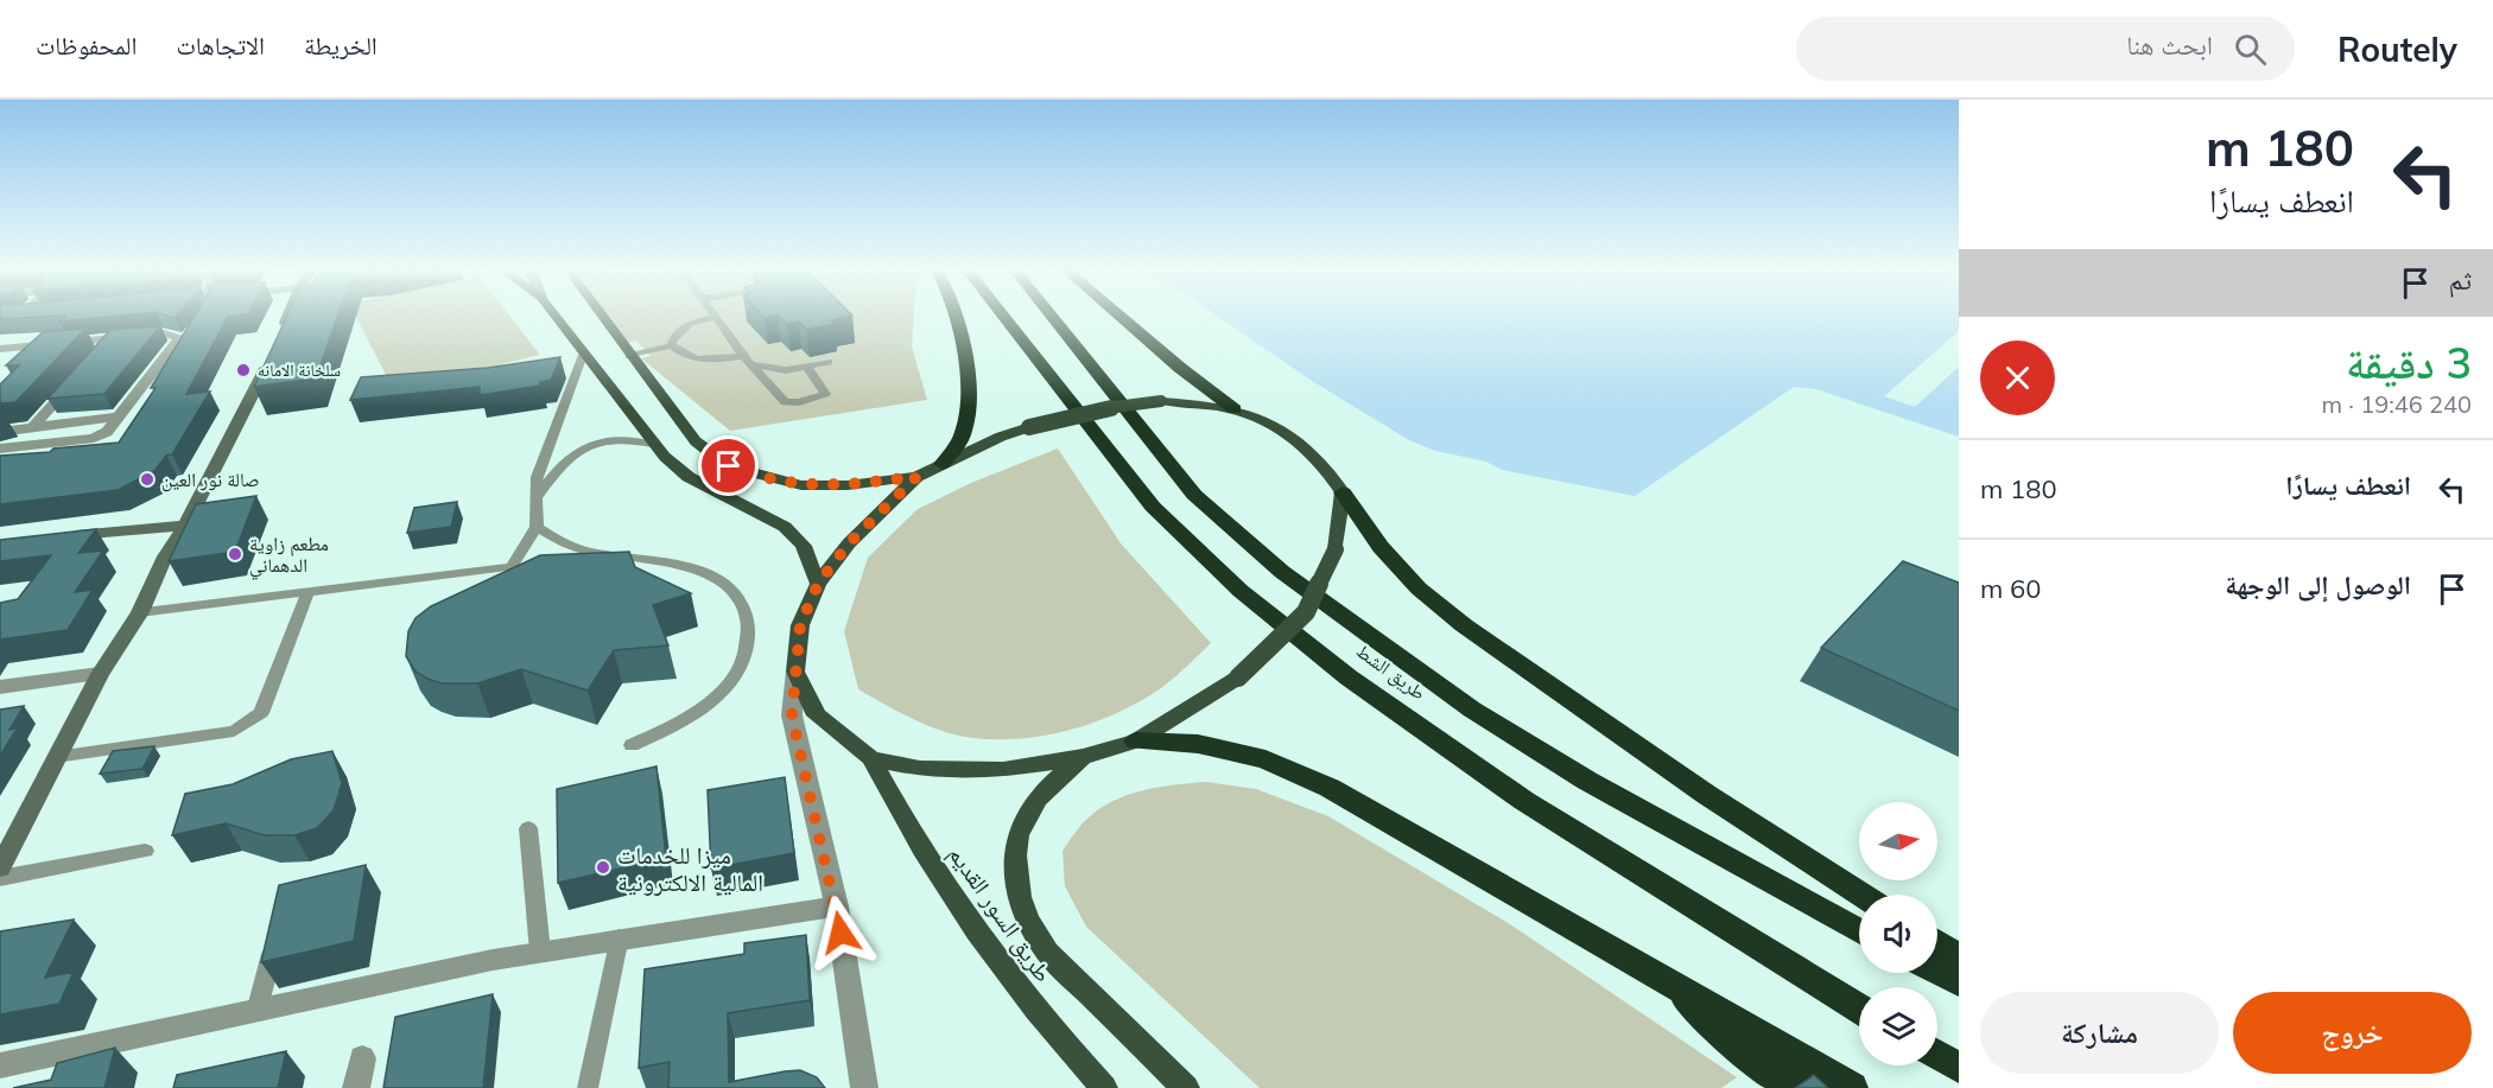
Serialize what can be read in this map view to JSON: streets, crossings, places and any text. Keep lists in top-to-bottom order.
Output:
{
  "streets": {
    "highway": ["طريق الشط"],
    "main road": ["طريق السور القديم"]
  },
  "places": [
    "سلخانة الامانه",
    "صالة نور العين",
    "مطعم زاوية الدهماني",
    "ميزا للخدمات المالية الالكترونية"
  ],
  "north": "right",
  "page": {
    "header": "Routely",
    "search": "ابحث هنا",
    "nav": ["الخريطة", "الاتجاهات", "المحفوظات"],
    "turn": ["180 m", "انعطف يسارًا"],
    "then": "ثم",
    "heading": ["3 دقيقة", "240 m · 19:46"],
    "list": [
      {
        "name": "انعطف يسارًا",
        "value": "180 m"
      },
      {
        "name": "الوصول إلى الوجهة",
        "value": "60 m"
      }
    ],
    "buttons": ["خروج", "مشاركة"]
  }
}
